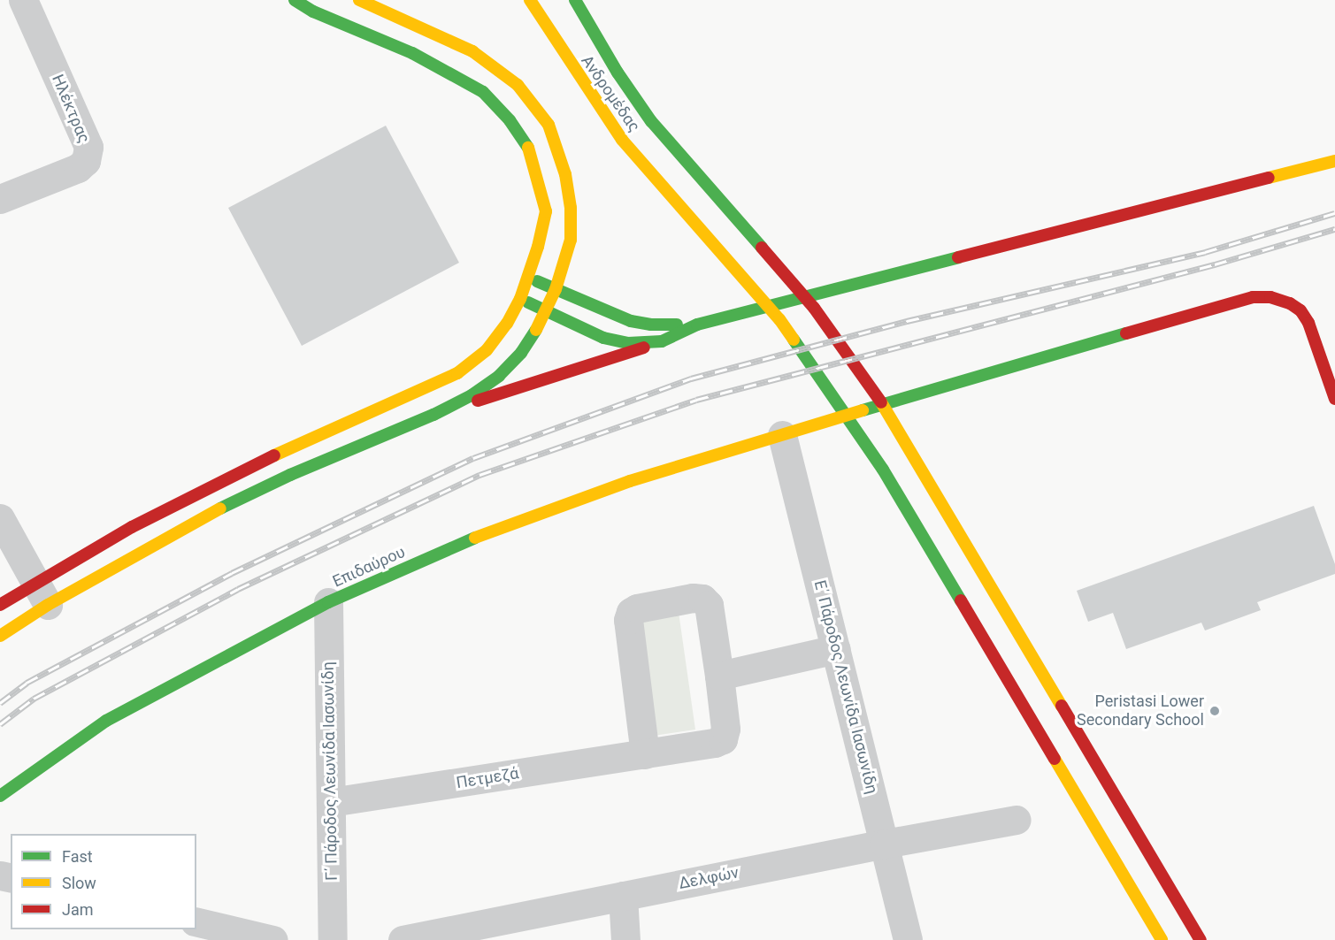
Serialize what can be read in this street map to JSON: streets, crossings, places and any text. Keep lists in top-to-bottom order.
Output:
{
  "streets": {
    "street": [
      "Ανδρομέδας",
      "Ηλέκτρας",
      "Επιδαύρου",
      "Ε΄ Πάροδος Λεωνίδα Ιασωνίδη",
      "Γ΄ Πάροδος Λεωνίδα Ιασωνίδη",
      "Πετμεζά",
      "Δελφών"
    ]
  },
  "crossings": [
    ["Επιδαύρου", "Ε΄ Πάροδος Λεωνίδα Ιασωνίδη"],
    ["Επιδαύρου", "Γ΄ Πάροδος Λεωνίδα Ιασωνίδη"],
    ["Ε΄ Πάροδος Λεωνίδα Ιασωνίδη", "Δελφών"],
    ["Γ΄ Πάροδος Λεωνίδα Ιασωνίδη", "Πετμεζά"]
  ],
  "places": ["Peristasi Lower Secondary School"],
  "legend": ["Fast", "Slow", "Jam"]
}
